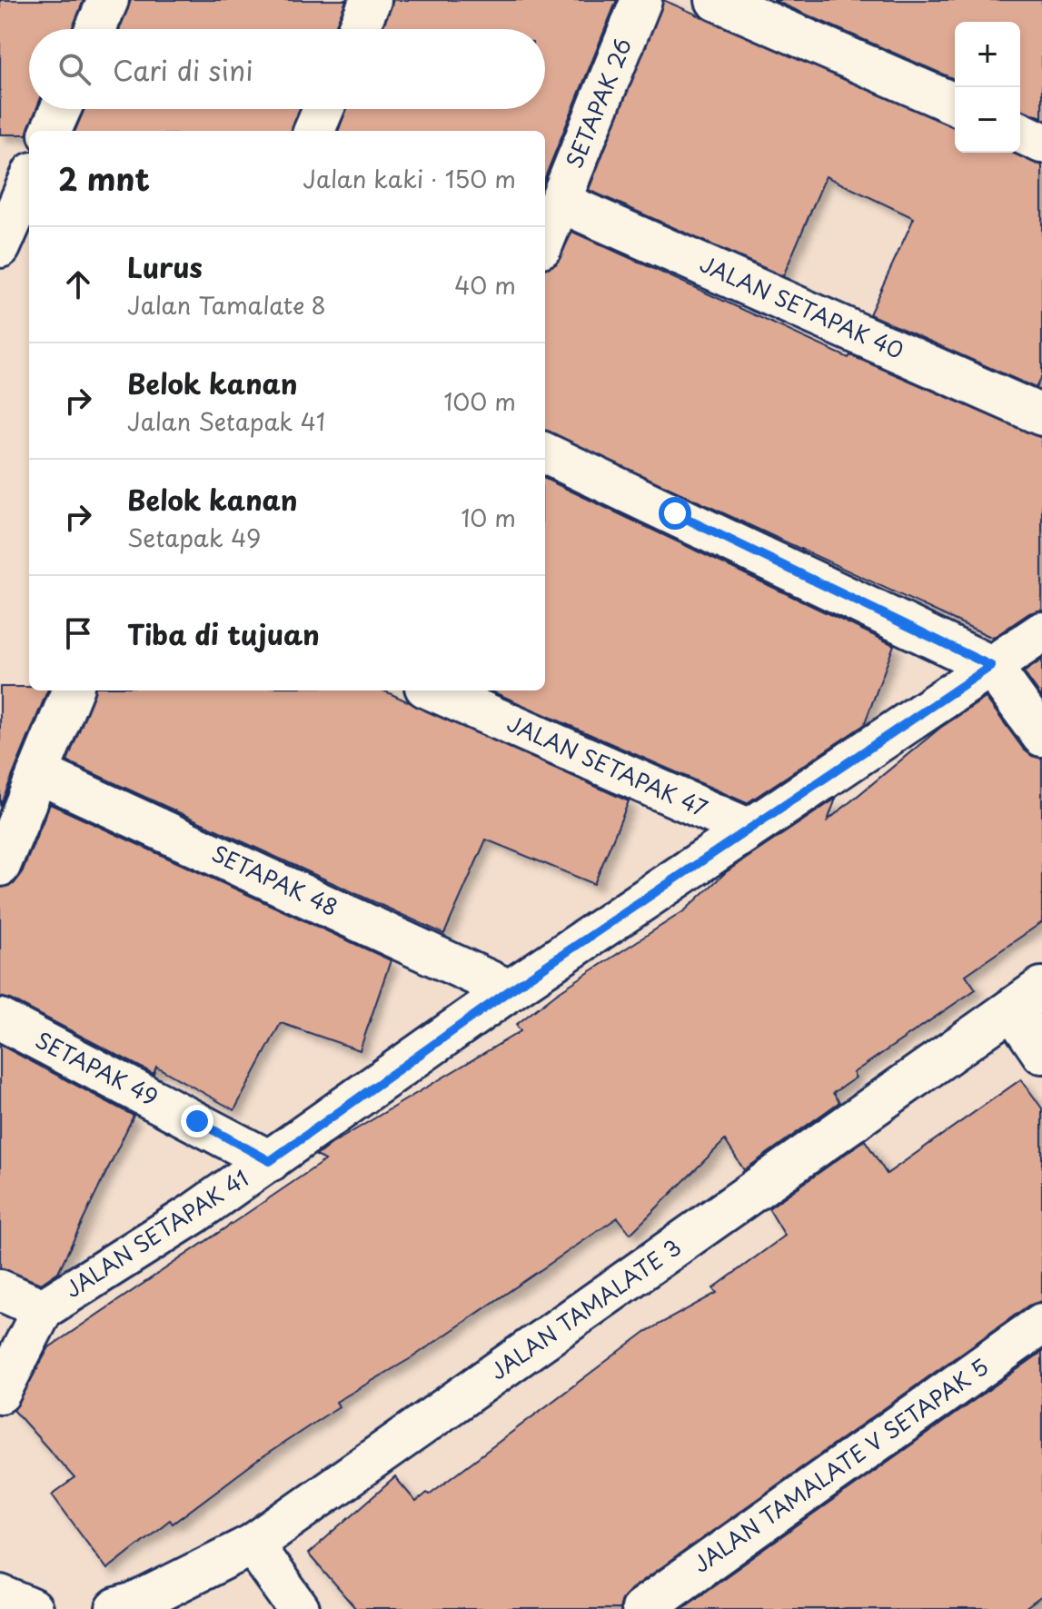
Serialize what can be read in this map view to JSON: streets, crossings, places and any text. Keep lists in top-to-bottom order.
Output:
{
  "streets": {
    "street": [
      "SETAPAK 26",
      "JALAN SETAPAK 40",
      "JALAN SETAPAK 47",
      "SETAPAK 48",
      "SETAPAK 49",
      "JALAN SETAPAK 41",
      "JALAN TAMALATE 3",
      "JALAN TAMALATE V SETAPAK 5"
    ]
  },
  "crossings": [
    ["SETAPAK 26", "JALAN SETAPAK 40"],
    ["JALAN SETAPAK 47", "JALAN SETAPAK 41"],
    ["SETAPAK 48", "JALAN SETAPAK 41"],
    ["SETAPAK 49", "JALAN SETAPAK 41"]
  ],
  "page": {
    "map_buttons": ["+", "−"],
    "search": "Cari di sini",
    "heading": ["2 mnt", "Jalan kaki · 150 m"],
    "list": [
      ["Lurus", "Jalan Tamalate 8", "40 m"],
      ["Belok kanan", "Jalan Setapak 41", "100 m"],
      ["Belok kanan", "Setapak 49", "10 m"],
      "Tiba di tujuan"
    ]
  }
}
